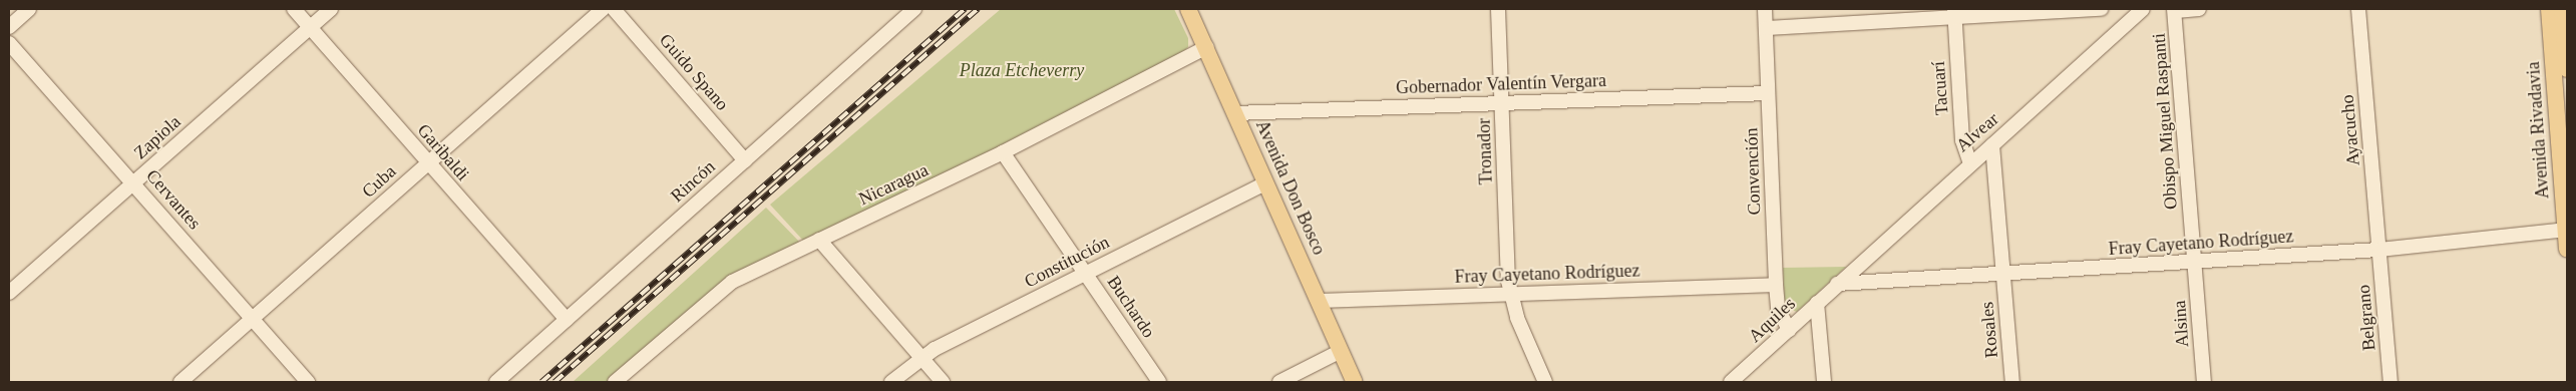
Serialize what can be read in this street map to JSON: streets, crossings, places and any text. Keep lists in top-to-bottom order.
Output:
{
  "streets": {
    "main road": ["Avenida Rivadavia", "Avenida Don Bosco"],
    "street": [
      "Guido Spano",
      "Gobernador Valentín Vergara",
      "Tacuarí",
      "Obispo Miguel Raspanti",
      "Ayacucho",
      "Alvear",
      "Zapiola",
      "Tronador",
      "Garibaldi",
      "Convención",
      "Cuba",
      "Rincón",
      "Nicaragua",
      "Cervantes",
      "Fray Cayetano Rodríguez",
      "Constitución",
      "Buchardo",
      "Belgrano",
      "Aquiles",
      "Alsina",
      "Rosales"
    ]
  },
  "crossings": [
    ["Guido Spano", "Rincón"],
    ["Gobernador Valentín Vergara", "Tronador"],
    ["Gobernador Valentín Vergara", "Convención"],
    ["Gobernador Valentín Vergara", "Avenida Don Bosco"],
    ["Tacuarí", "Alvear"],
    ["Obispo Miguel Raspanti", "Fray Cayetano Rodríguez"],
    ["Obispo Miguel Raspanti", "Alsina"],
    ["Ayacucho", "Fray Cayetano Rodríguez"],
    ["Ayacucho", "Belgrano"],
    ["Avenida Rivadavia", "Fray Cayetano Rodríguez"],
    ["Alvear", "Fray Cayetano Rodríguez"],
    ["Alvear", "Aquiles"],
    ["Zapiola", "Garibaldi"],
    ["Zapiola", "Cervantes"],
    ["Tronador", "Fray Cayetano Rodríguez"],
    ["Garibaldi", "Cuba"],
    ["Garibaldi", "Rincón"],
    ["Convención", "Fray Cayetano Rodríguez"],
    ["Convención", "Aquiles"],
    ["Cuba", "Cervantes"],
    ["Nicaragua", "Avenida Don Bosco"],
    ["Nicaragua", "Buchardo"],
    ["Avenida Don Bosco", "Fray Cayetano Rodríguez"],
    ["Avenida Don Bosco", "Constitución"],
    ["Fray Cayetano Rodríguez", "Belgrano"],
    ["Fray Cayetano Rodríguez", "Aquiles"],
    ["Fray Cayetano Rodríguez", "Alsina"],
    ["Fray Cayetano Rodríguez", "Rosales"],
    ["Constitución", "Buchardo"]
  ],
  "parks": ["Plaza Etcheverry"]
}
